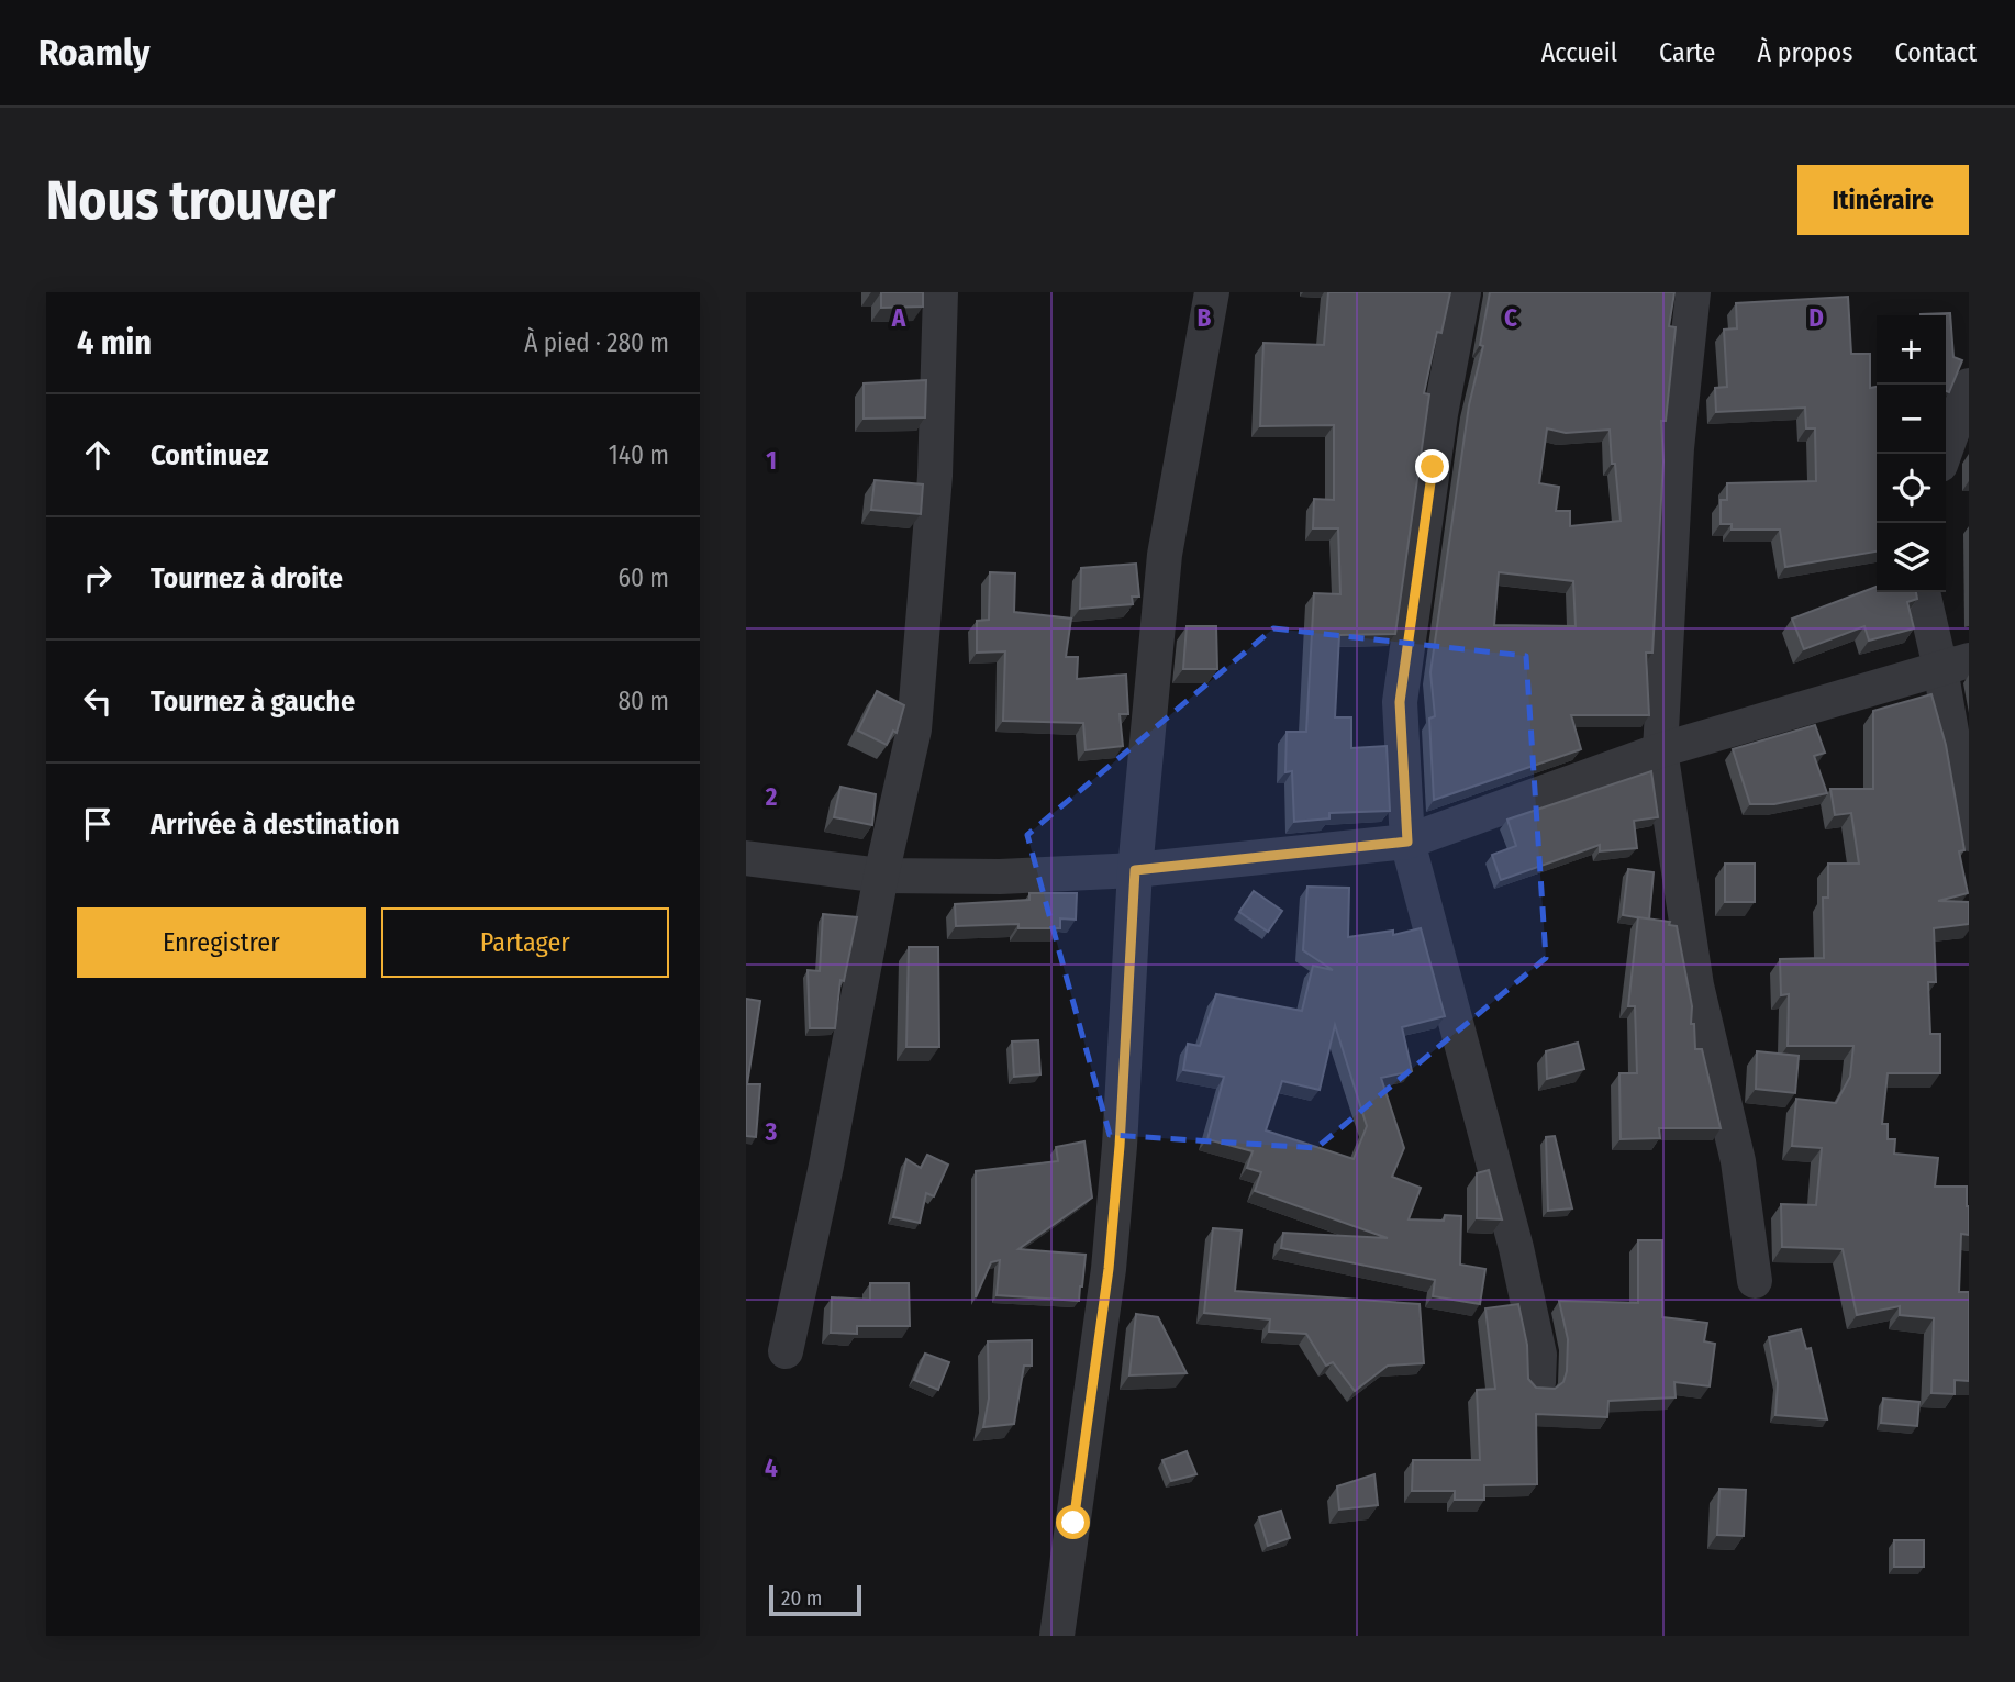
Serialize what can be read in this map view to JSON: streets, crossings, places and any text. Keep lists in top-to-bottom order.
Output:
{
  "scale_bar": "20 m",
  "page": {
    "header": "Roamly",
    "nav": [
      "Accueil",
      "Carte",
      "À propos",
      "Contact"
    ],
    "buttons": [
      "Itinéraire",
      ["Enregistrer", "Partager"]
    ],
    "title": "Nous trouver",
    "heading": ["4 min", "À pied · 280 m"],
    "map_buttons": ["+", "−"],
    "list": [
      ["Continuez", "140 m"],
      ["Tournez à droite", "60 m"],
      ["Tournez à gauche", "80 m"],
      "Arrivée à destination"
    ],
    "scale": "20 m"
  },
  "grid": {
    "columns": [
      "A",
      "B",
      "C",
      "D"
    ],
    "rows": [
      "1",
      "2",
      "3",
      "4"
    ]
  }
}
